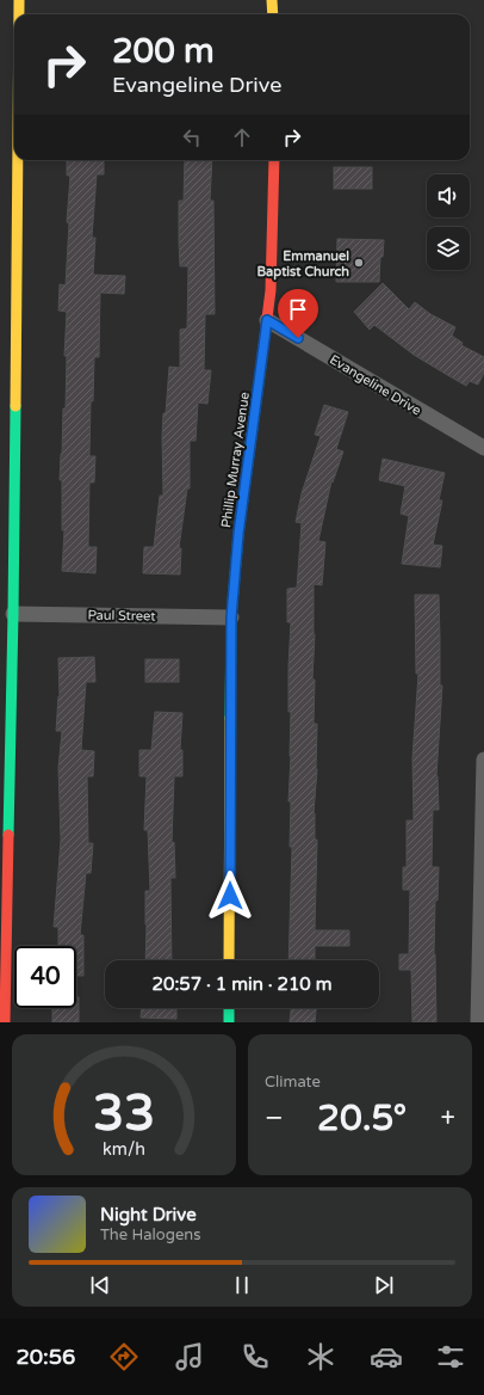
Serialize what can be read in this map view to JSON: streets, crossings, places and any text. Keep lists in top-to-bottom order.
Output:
{
  "streets": {
    "street": ["Evangeline Drive", "Phillip Murray Avenue", "Paul Street"]
  },
  "crossings": [
    ["Evangeline Drive", "Phillip Murray Avenue"],
    ["Phillip Murray Avenue", "Paul Street"]
  ],
  "places": ["Emmanuel Baptist Church"],
  "page": {
    "turn": ["200 m", "Evangeline Drive"],
    "limit": "40",
    "trip": "20:57 · 1 min · 210 m",
    "tile": "Climate",
    "heat": ["−", "20.5°", "+"],
    "song": ["Night Drive", "The Halogens"],
    "tabs": "20:56",
    "gauge": ["33", "km/h"]
  }
}
